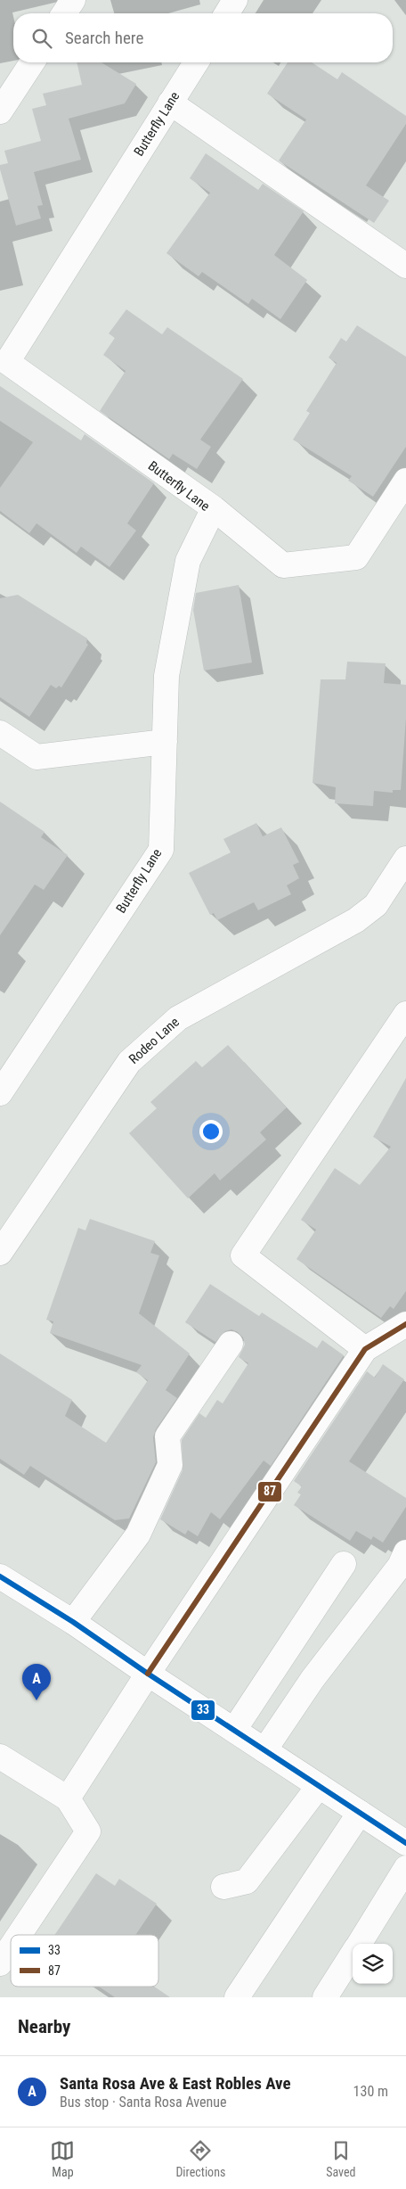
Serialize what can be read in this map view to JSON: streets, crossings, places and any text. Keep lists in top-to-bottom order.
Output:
{
  "streets": {
    "street": ["Butterfly Lane", "Rodeo Lane"]
  },
  "lines": ["transit line 87", "transit line 33"],
  "legend": ["33", "87"],
  "page": {
    "search": "Search here",
    "pins": "A",
    "heading": "Nearby",
    "list": [
      {
        "mark": "A",
        "name": "Santa Rosa Ave & East Robles Ave",
        "note": "Bus stop · Santa Rosa Avenue",
        "value": "130 m"
      }
    ],
    "nav": ["Map", "Directions", "Saved"]
  }
}
